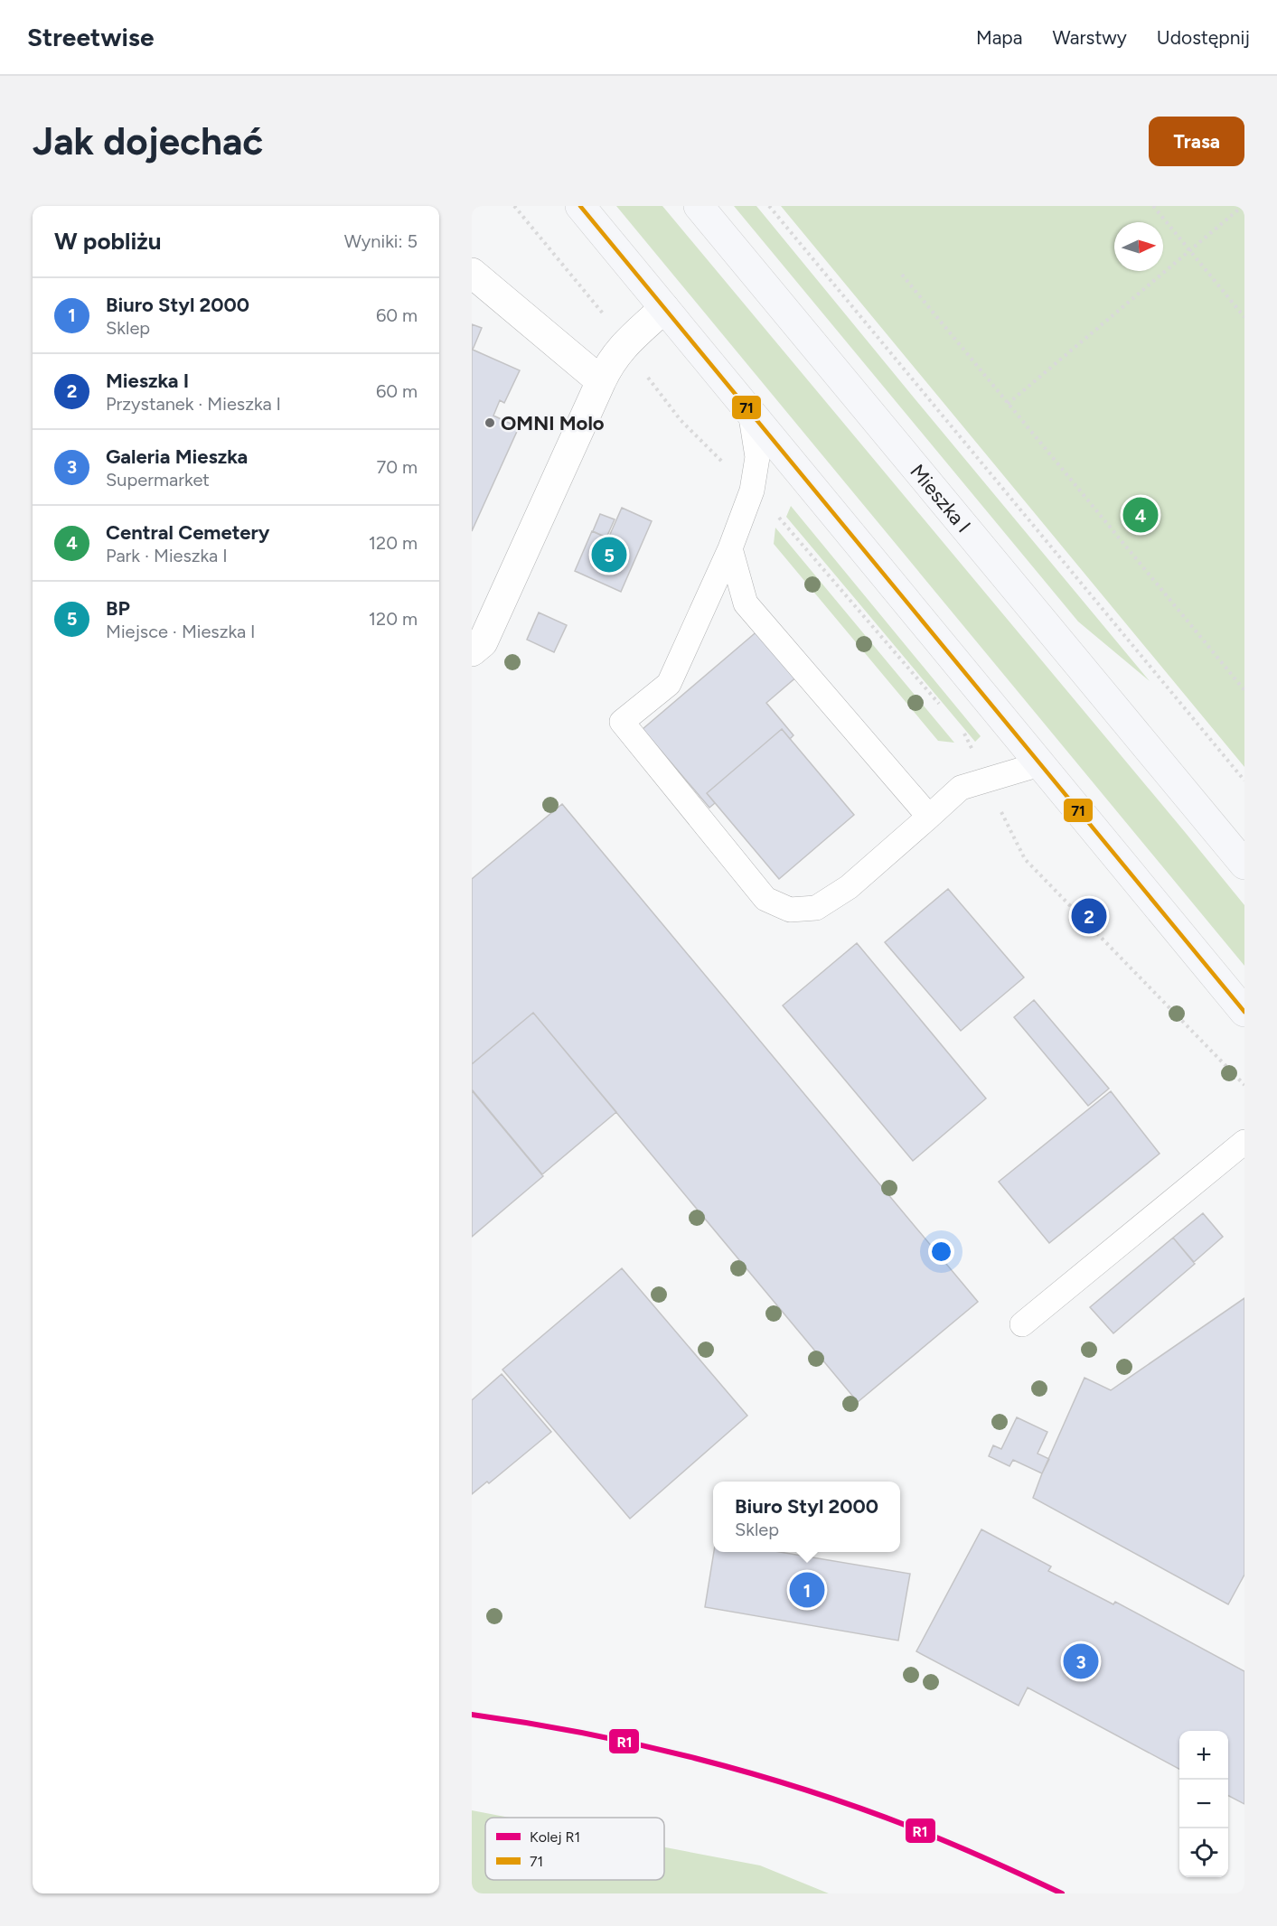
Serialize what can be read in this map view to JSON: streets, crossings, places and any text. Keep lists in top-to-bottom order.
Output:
{
  "streets": {
    "main road": ["Mieszka I"]
  },
  "places": ["OMNI Molo"],
  "lines": ["transit line 71", "rail line R1"],
  "legend": ["Kolej R1", "71"],
  "north": "right",
  "page": {
    "header": "Streetwise",
    "nav": ["Mapa", "Warstwy", "Udostępnij"],
    "buttons": "Trasa",
    "title": "Jak dojechać",
    "heading": ["W pobliżu", "Wyniki: 5"],
    "list": [
      {
        "mark": "1",
        "name": "Biuro Styl 2000",
        "note": "Sklep",
        "value": "60 m"
      },
      {
        "mark": "2",
        "name": "Mieszka I",
        "note": "Przystanek · Mieszka I",
        "value": "60 m"
      },
      {
        "mark": "3",
        "name": "Galeria Mieszka",
        "note": "Supermarket",
        "value": "70 m"
      },
      {
        "mark": "4",
        "name": "Central Cemetery",
        "note": "Park · Mieszka I",
        "value": "120 m"
      },
      {
        "mark": "5",
        "name": "BP",
        "note": "Miejsce · Mieszka I",
        "value": "120 m"
      }
    ],
    "pins": [
      "4",
      "5",
      "2",
      "1",
      "3"
    ],
    "popup": ["Biuro Styl 2000", "Sklep"],
    "map_buttons": ["+", "−"]
  }
}
